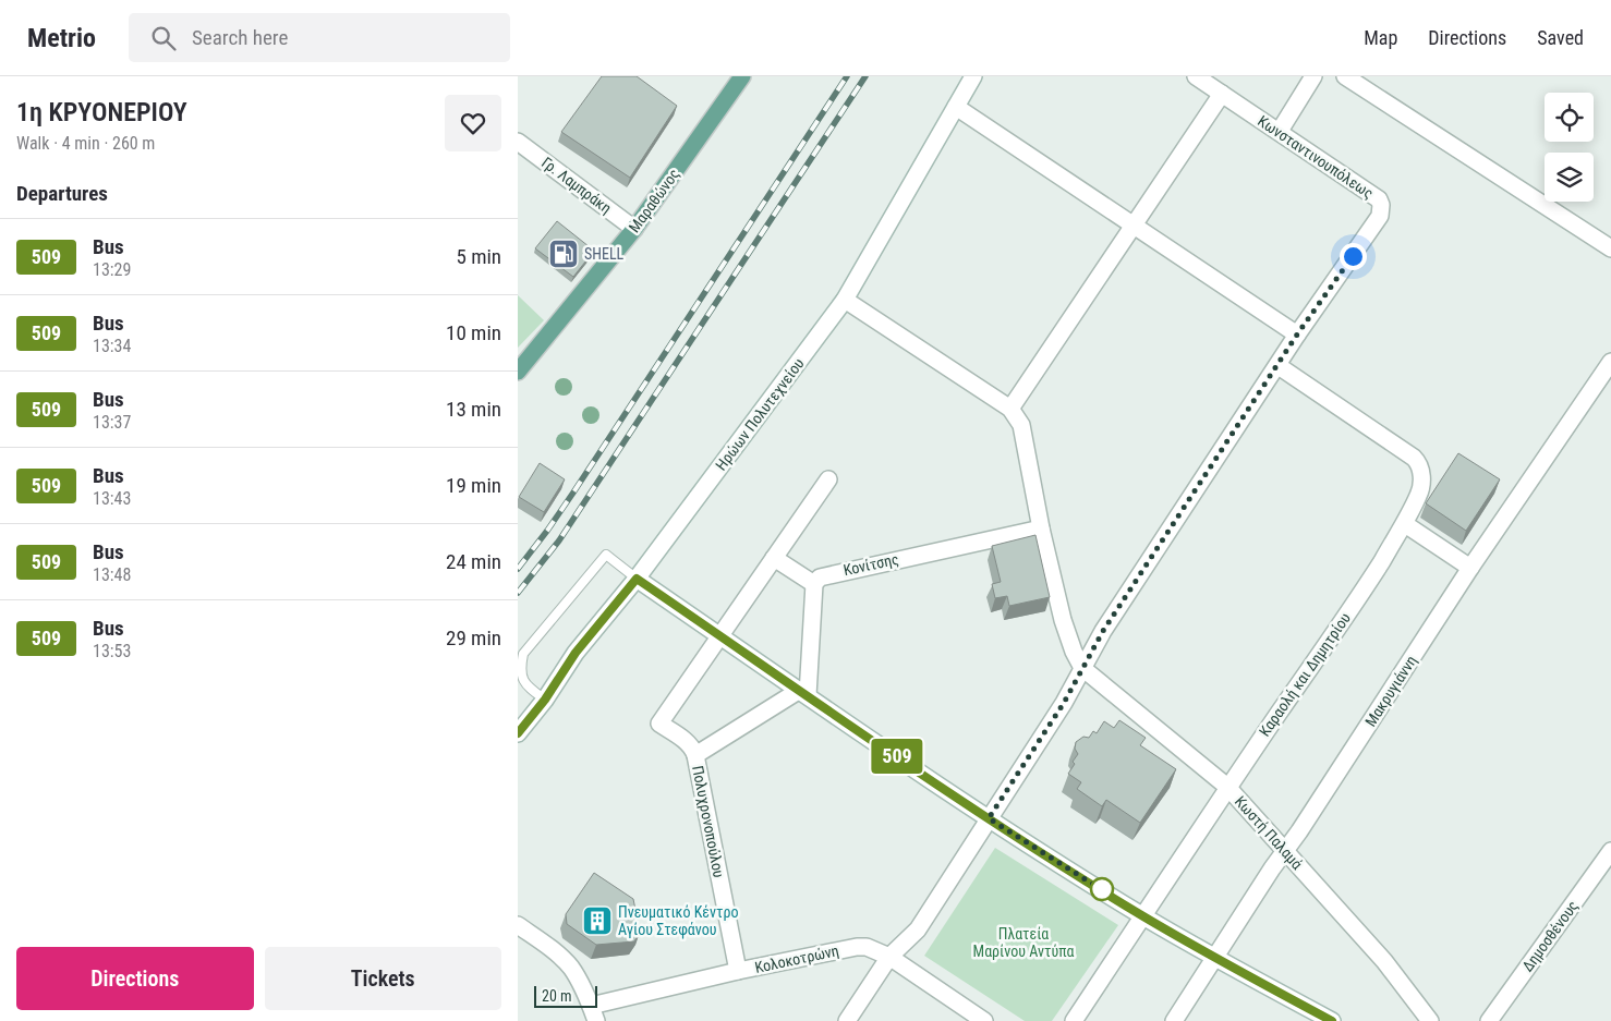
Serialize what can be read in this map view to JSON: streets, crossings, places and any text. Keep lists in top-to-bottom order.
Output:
{
  "streets": {
    "main road": ["Μαραθώνος"],
    "street": [
      "Κωνσταντινουπόλεως",
      "Γρ. Λαμπράκη",
      "Ηρώων Πολυτεχνείου",
      "Κονίτσης",
      "Καραολή και Δημητρίου",
      "Μακρυγιάννη",
      "Πολυχρονοπούλου",
      "Κωστή Παλαμά",
      "Δημοσθένους",
      "Κολοκοτρώνη"
    ]
  },
  "crossings": [
    ["Κωνσταντινουπόλεως", "Καραολή και Δημητρίου"],
    ["Κωνσταντινουπόλεως", "Κωστή Παλαμά"],
    ["Κωνσταντινουπόλεως", "Κολοκοτρώνη"],
    ["Γρ. Λαμπράκη", "Μαραθώνος"],
    ["Καραολή και Δημητρίου", "Κωστή Παλαμά"],
    ["Μακρυγιάννη", "Κωστή Παλαμά"],
    ["Πολυχρονοπούλου", "Κολοκοτρώνη"]
  ],
  "parks": ["Πλατεία Μαρίνου Αντύπα"],
  "places": {
    "fuel station": ["SHELL"],
    "building": ["Πνευματικό Κέντρο Αγίου Στεφάνου"]
  },
  "lines": ["bus line 509"],
  "scale_bar": "20 m",
  "page": {
    "header": "Metrio",
    "search": "Search here",
    "nav": ["Map", "Directions", "Saved"],
    "heading": [
      ["1η ΚΡΥΟΝΕΡΙΟΥ", "Walk · 4 min · 260 m"],
      "Departures"
    ],
    "on_map": "509",
    "list": [
      {
        "mark": "509",
        "name": "Bus",
        "note": "13:29",
        "value": "5 min"
      },
      {
        "mark": "509",
        "name": "Bus",
        "note": "13:34",
        "value": "10 min"
      },
      {
        "mark": "509",
        "name": "Bus",
        "note": "13:37",
        "value": "13 min"
      },
      {
        "mark": "509",
        "name": "Bus",
        "note": "13:43",
        "value": "19 min"
      },
      {
        "mark": "509",
        "name": "Bus",
        "note": "13:48",
        "value": "24 min"
      },
      {
        "mark": "509",
        "name": "Bus",
        "note": "13:53",
        "value": "29 min"
      }
    ],
    "buttons": ["Directions", "Tickets"],
    "scale": "20 m"
  }
}
